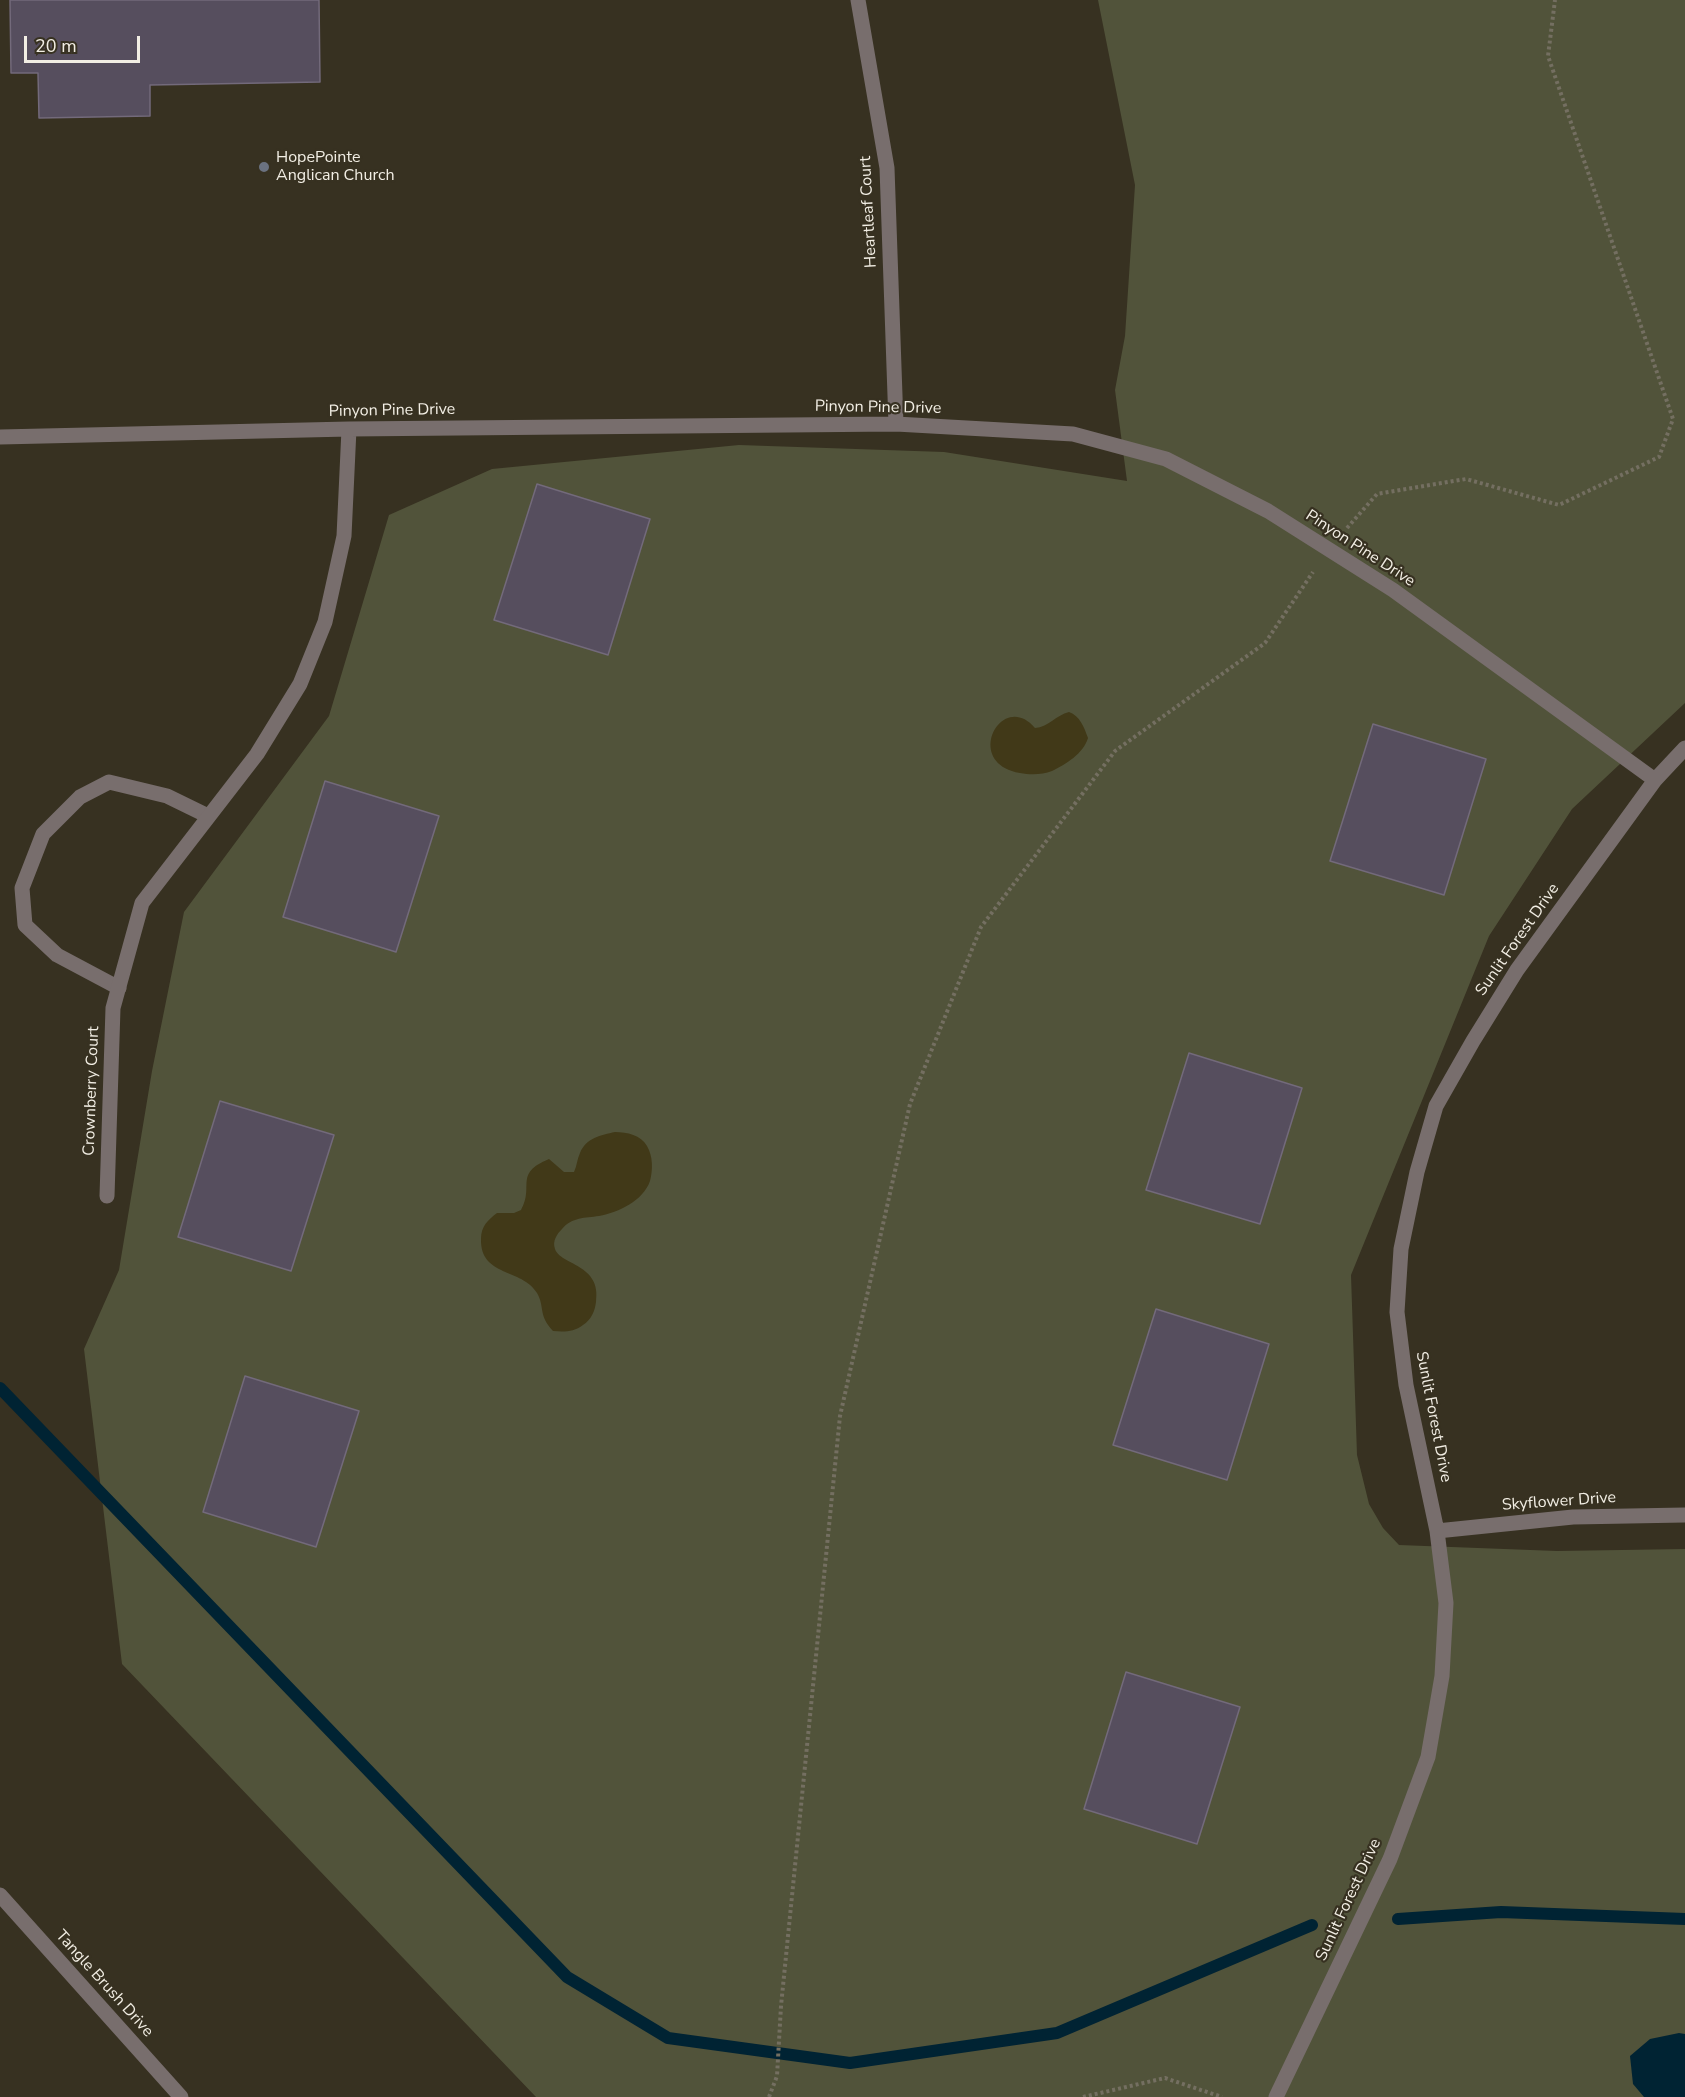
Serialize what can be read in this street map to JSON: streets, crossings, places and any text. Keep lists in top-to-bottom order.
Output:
{
  "streets": {
    "street": [
      "Heartleaf Court",
      "Pinyon Pine Drive",
      "Sunlit Forest Drive",
      "Crownberry Court",
      "Skyflower Drive",
      "Tangle Brush Drive"
    ]
  },
  "crossings": [
    ["Heartleaf Court", "Pinyon Pine Drive"],
    ["Pinyon Pine Drive", "Sunlit Forest Drive"],
    ["Pinyon Pine Drive", "Crownberry Court"],
    ["Sunlit Forest Drive", "Skyflower Drive"]
  ],
  "places": ["HopePointe Anglican Church"],
  "scale_bar": "20 m"
}
